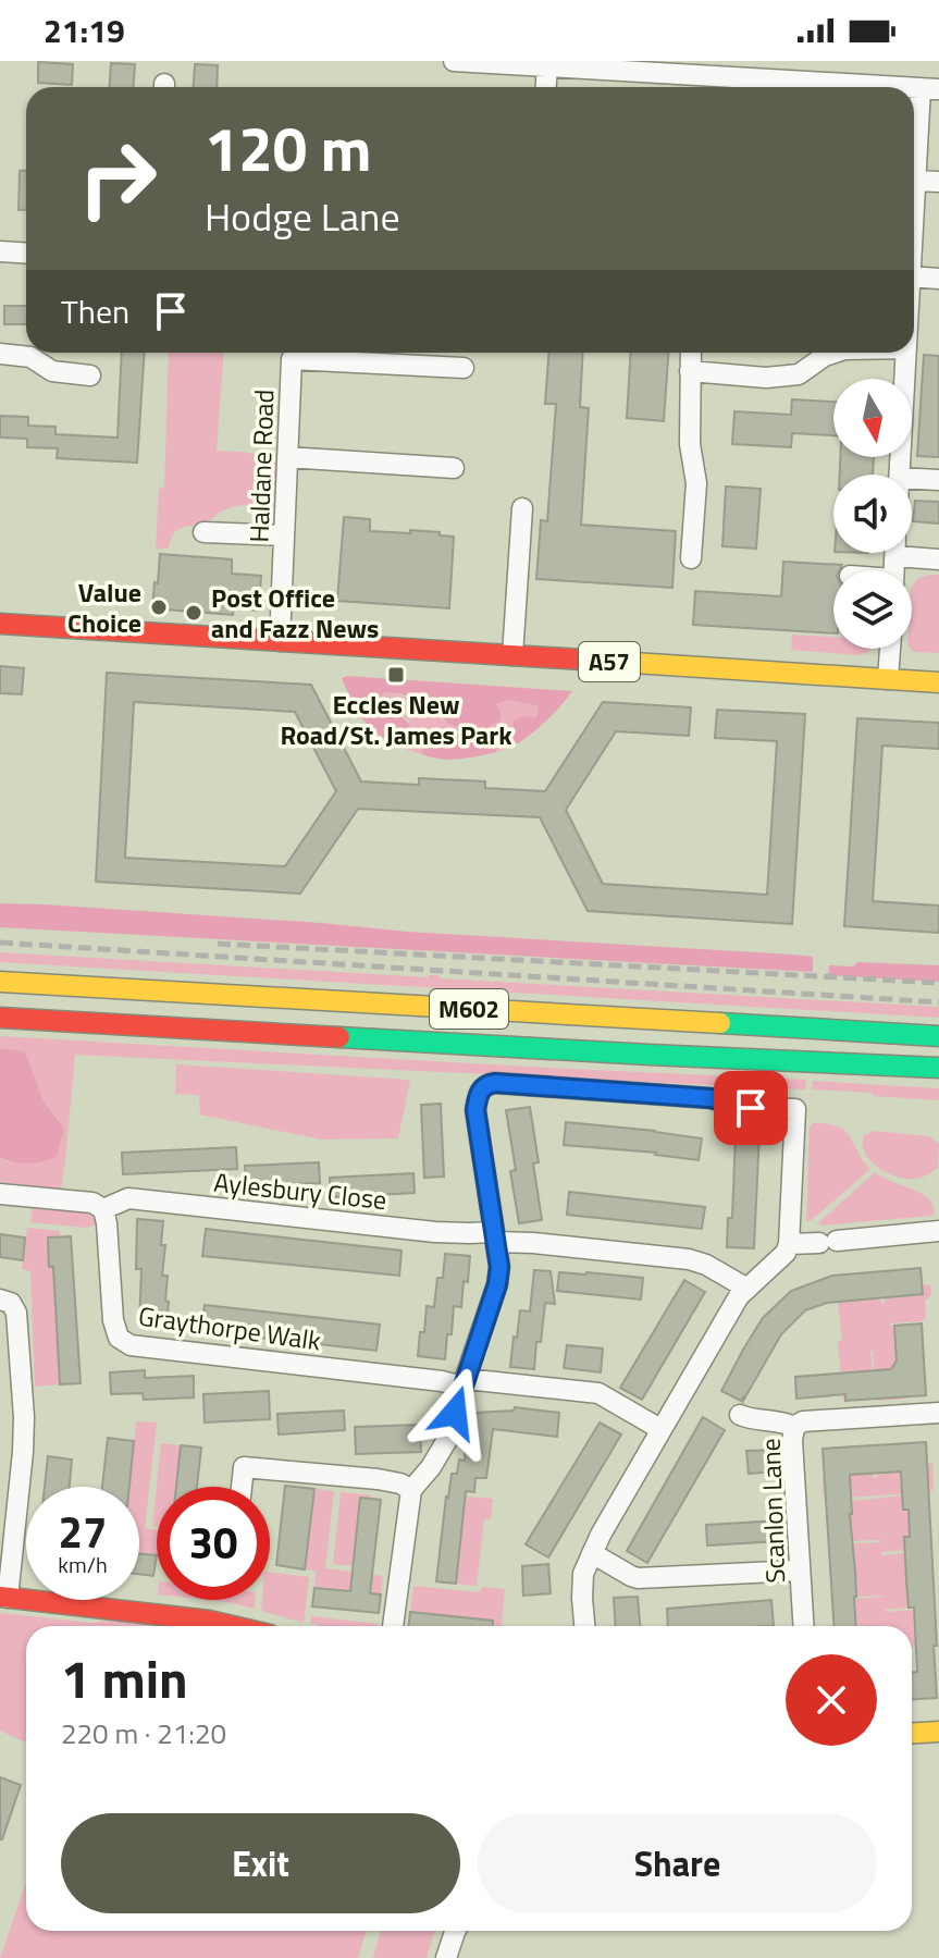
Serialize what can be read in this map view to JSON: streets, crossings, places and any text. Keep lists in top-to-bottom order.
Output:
{
  "streets": {
    "main road": ["A57", "M602"],
    "street": [
      "Haldane Road",
      "Aylesbury Close",
      "Graythorpe Walk",
      "Scanlon Lane"
    ]
  },
  "crossings": [
    ["Haldane Road", "A57"],
    ["Aylesbury Close", "Graythorpe Walk"]
  ],
  "places": {
    "other": ["Value Choice", "Post Office and Fazz News"],
    "transit": ["Eccles New Road/St. James Park"]
  },
  "north": "bottom",
  "page": {
    "status": "21:19",
    "turn": ["120 m", "Hodge Lane"],
    "then": "Then",
    "speed": "27 km/h",
    "limit": "30",
    "heading": ["1 min", "220 m · 21:20"],
    "buttons": ["Exit", "Share"]
  }
}
